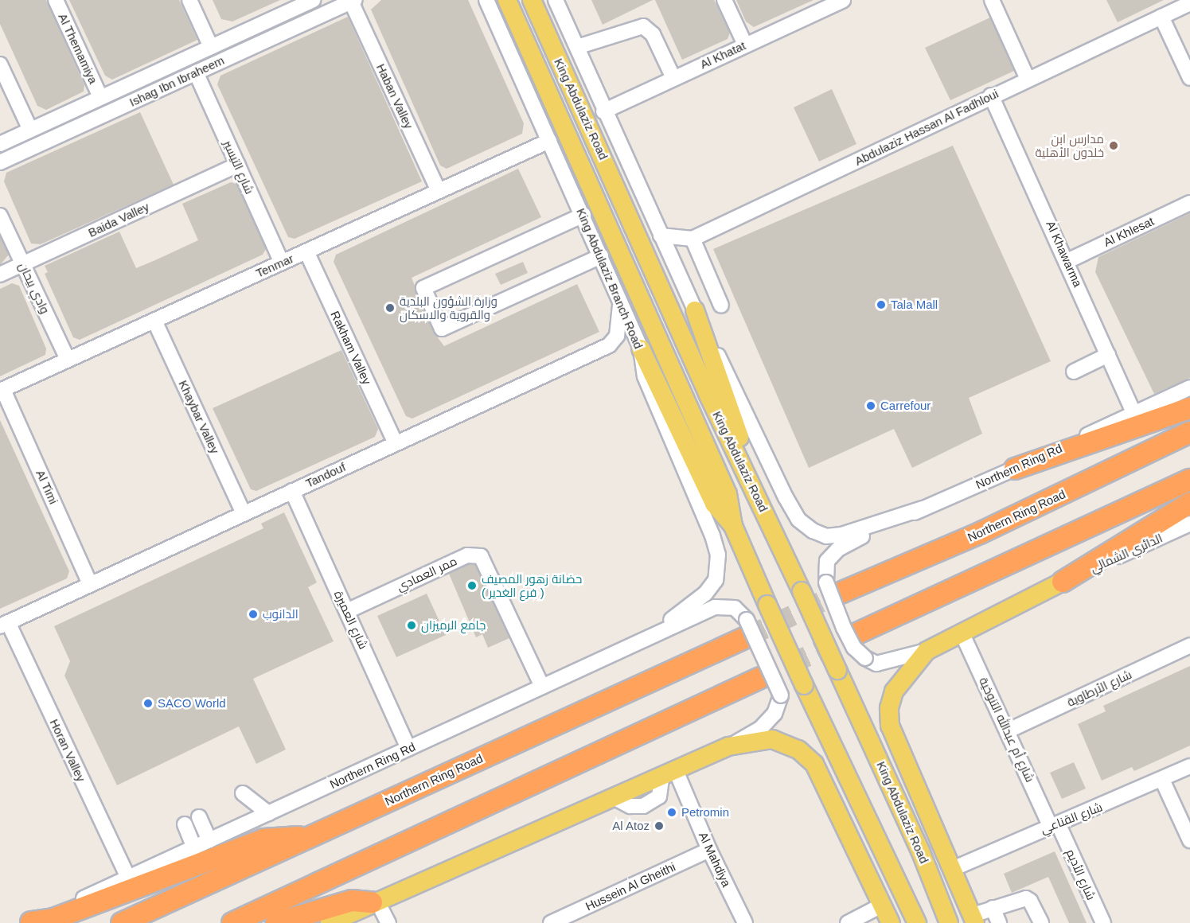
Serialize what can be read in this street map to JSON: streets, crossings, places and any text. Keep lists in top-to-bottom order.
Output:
{
  "streets": {
    "highway": ["Northern Ring Road"],
    "main road": ["King Abdulaziz Road"],
    "street": [
      "Al Themamiya",
      "Al Khatat",
      "Ishag Ibn Ibraheem",
      "Haban Valley",
      "Abdulaziz Hassan Al Fadhloui",
      "شارع التيسير",
      "Baida Valley",
      "Al Khlesat",
      "Al Khawarma",
      "Tenmar",
      "King Abdulaziz Branch Road",
      "وادي بيحان",
      "Rakham Valley",
      "Khaybar Valley",
      "Northern Ring Rd",
      "Tandouf",
      "Al Timi",
      "الدائري الشمالي",
      "ممر العمادي",
      "شارع العميرة",
      "شارع الأرطاوية",
      "شارع أم عبدالله التنوخية",
      "Horan Valley",
      "شارع القناعي",
      "Al Mahdiya",
      "شارع الأديم",
      "Hussein Al Gheithi"
    ]
  },
  "crossings": [
    ["Al Themamiya", "Ishag Ibn Ibraheem"],
    ["Ishag Ibn Ibraheem", "Haban Valley"],
    ["Ishag Ibn Ibraheem", "شارع التيسير"],
    ["Haban Valley", "Tenmar"],
    ["Abdulaziz Hassan Al Fadhloui", "Al Khawarma"],
    ["شارع التيسير", "Baida Valley"],
    ["شارع التيسير", "Tenmar"],
    ["Baida Valley", "وادي بيحان"],
    ["Al Khlesat", "Al Khawarma"],
    ["Al Khawarma", "Northern Ring Rd"],
    ["Tenmar", "King Abdulaziz Branch Road"],
    ["Tenmar", "وادي بيحان"],
    ["Tenmar", "Rakham Valley"],
    ["Tenmar", "Khaybar Valley"],
    ["Tenmar", "Al Timi"],
    ["King Abdulaziz Branch Road", "Northern Ring Rd"],
    ["King Abdulaziz Branch Road", "Tandouf"],
    ["Rakham Valley", "Tandouf"],
    ["Khaybar Valley", "Tandouf"],
    ["Northern Ring Rd", "Northern Ring Road"],
    ["Northern Ring Rd", "ممر العمادي"],
    ["Northern Ring Rd", "شارع العميرة"],
    ["Northern Ring Rd", "Horan Valley"],
    ["Tandouf", "Al Timi"],
    ["Tandouf", "شارع العميرة"],
    ["Tandouf", "Horan Valley"],
    ["ممر العمادي", "شارع العميرة"],
    ["شارع الأرطاوية", "شارع أم عبدالله التنوخية"],
    ["شارع أم عبدالله التنوخية", "شارع القناعي"],
    ["شارع أم عبدالله التنوخية", "شارع الأديم"],
    ["شارع القناعي", "شارع الأديم"],
    ["Al Mahdiya", "Hussein Al Gheithi"]
  ],
  "places": [
    "مدارس ابن خلدون الأهلية",
    "Tala Mall",
    "وزارة الشؤون البلدية والقروية والاسكان",
    "Carrefour",
    "حضانة زهور المصيف ( فرع الغدير )",
    "الدانوب",
    "جامع الرميزان",
    "SACO World",
    "Petromin",
    "Al Atoz"
  ]
}
